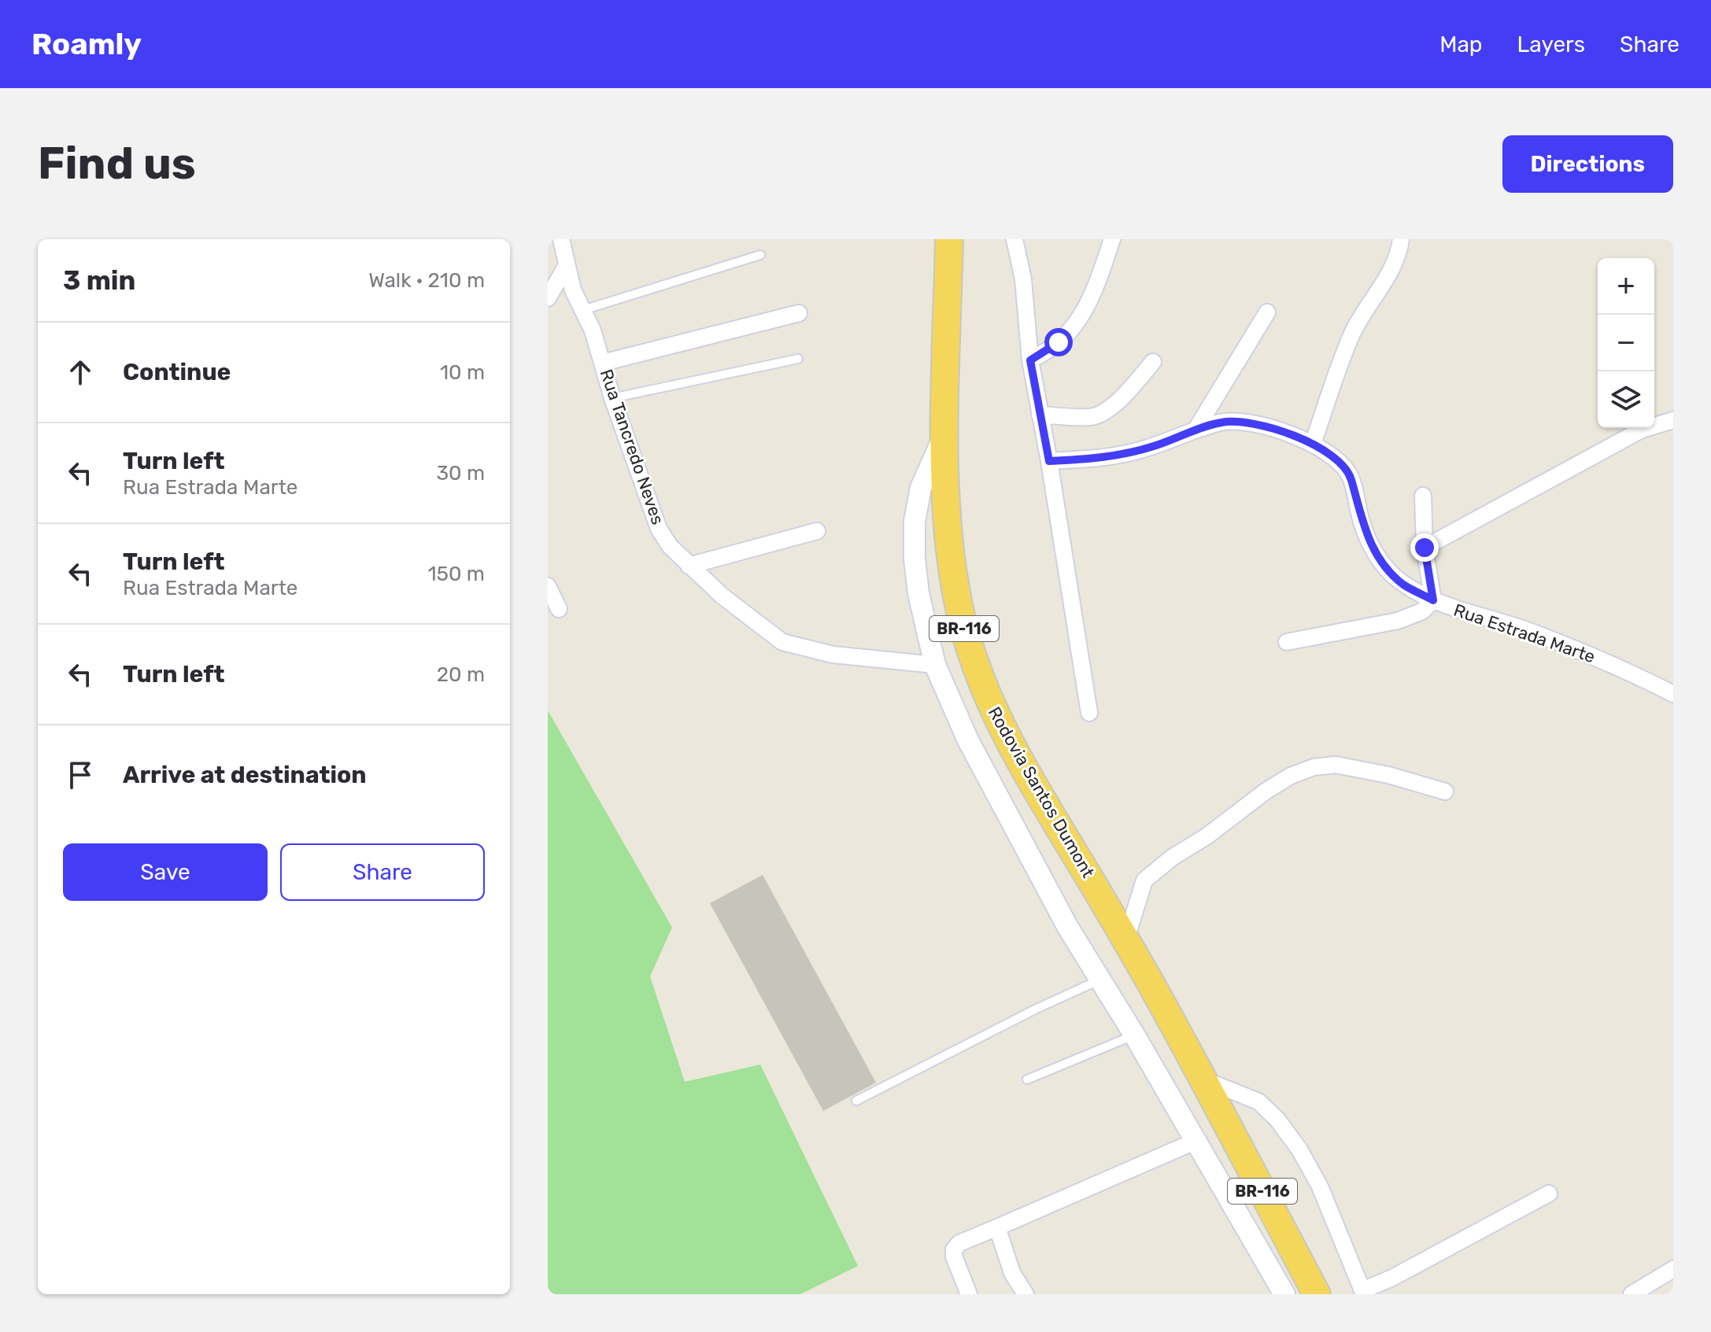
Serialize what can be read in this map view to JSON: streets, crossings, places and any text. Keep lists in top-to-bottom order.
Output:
{
  "streets": {
    "highway": ["BR-116", "Rodovia Santos Dumont"],
    "street": ["Rua Tancredo Neves", "Rua Estrada Marte"]
  },
  "page": {
    "header": "Roamly",
    "nav": ["Map", "Layers", "Share"],
    "buttons": [
      "Directions",
      ["Save", "Share"]
    ],
    "title": "Find us",
    "heading": ["3 min", "Walk · 210 m"],
    "map_buttons": ["+", "−"],
    "list": [
      ["Continue", "10 m"],
      ["Turn left", "Rua Estrada Marte", "30 m"],
      ["Turn left", "Rua Estrada Marte", "150 m"],
      ["Turn left", "20 m"],
      "Arrive at destination"
    ]
  }
}
